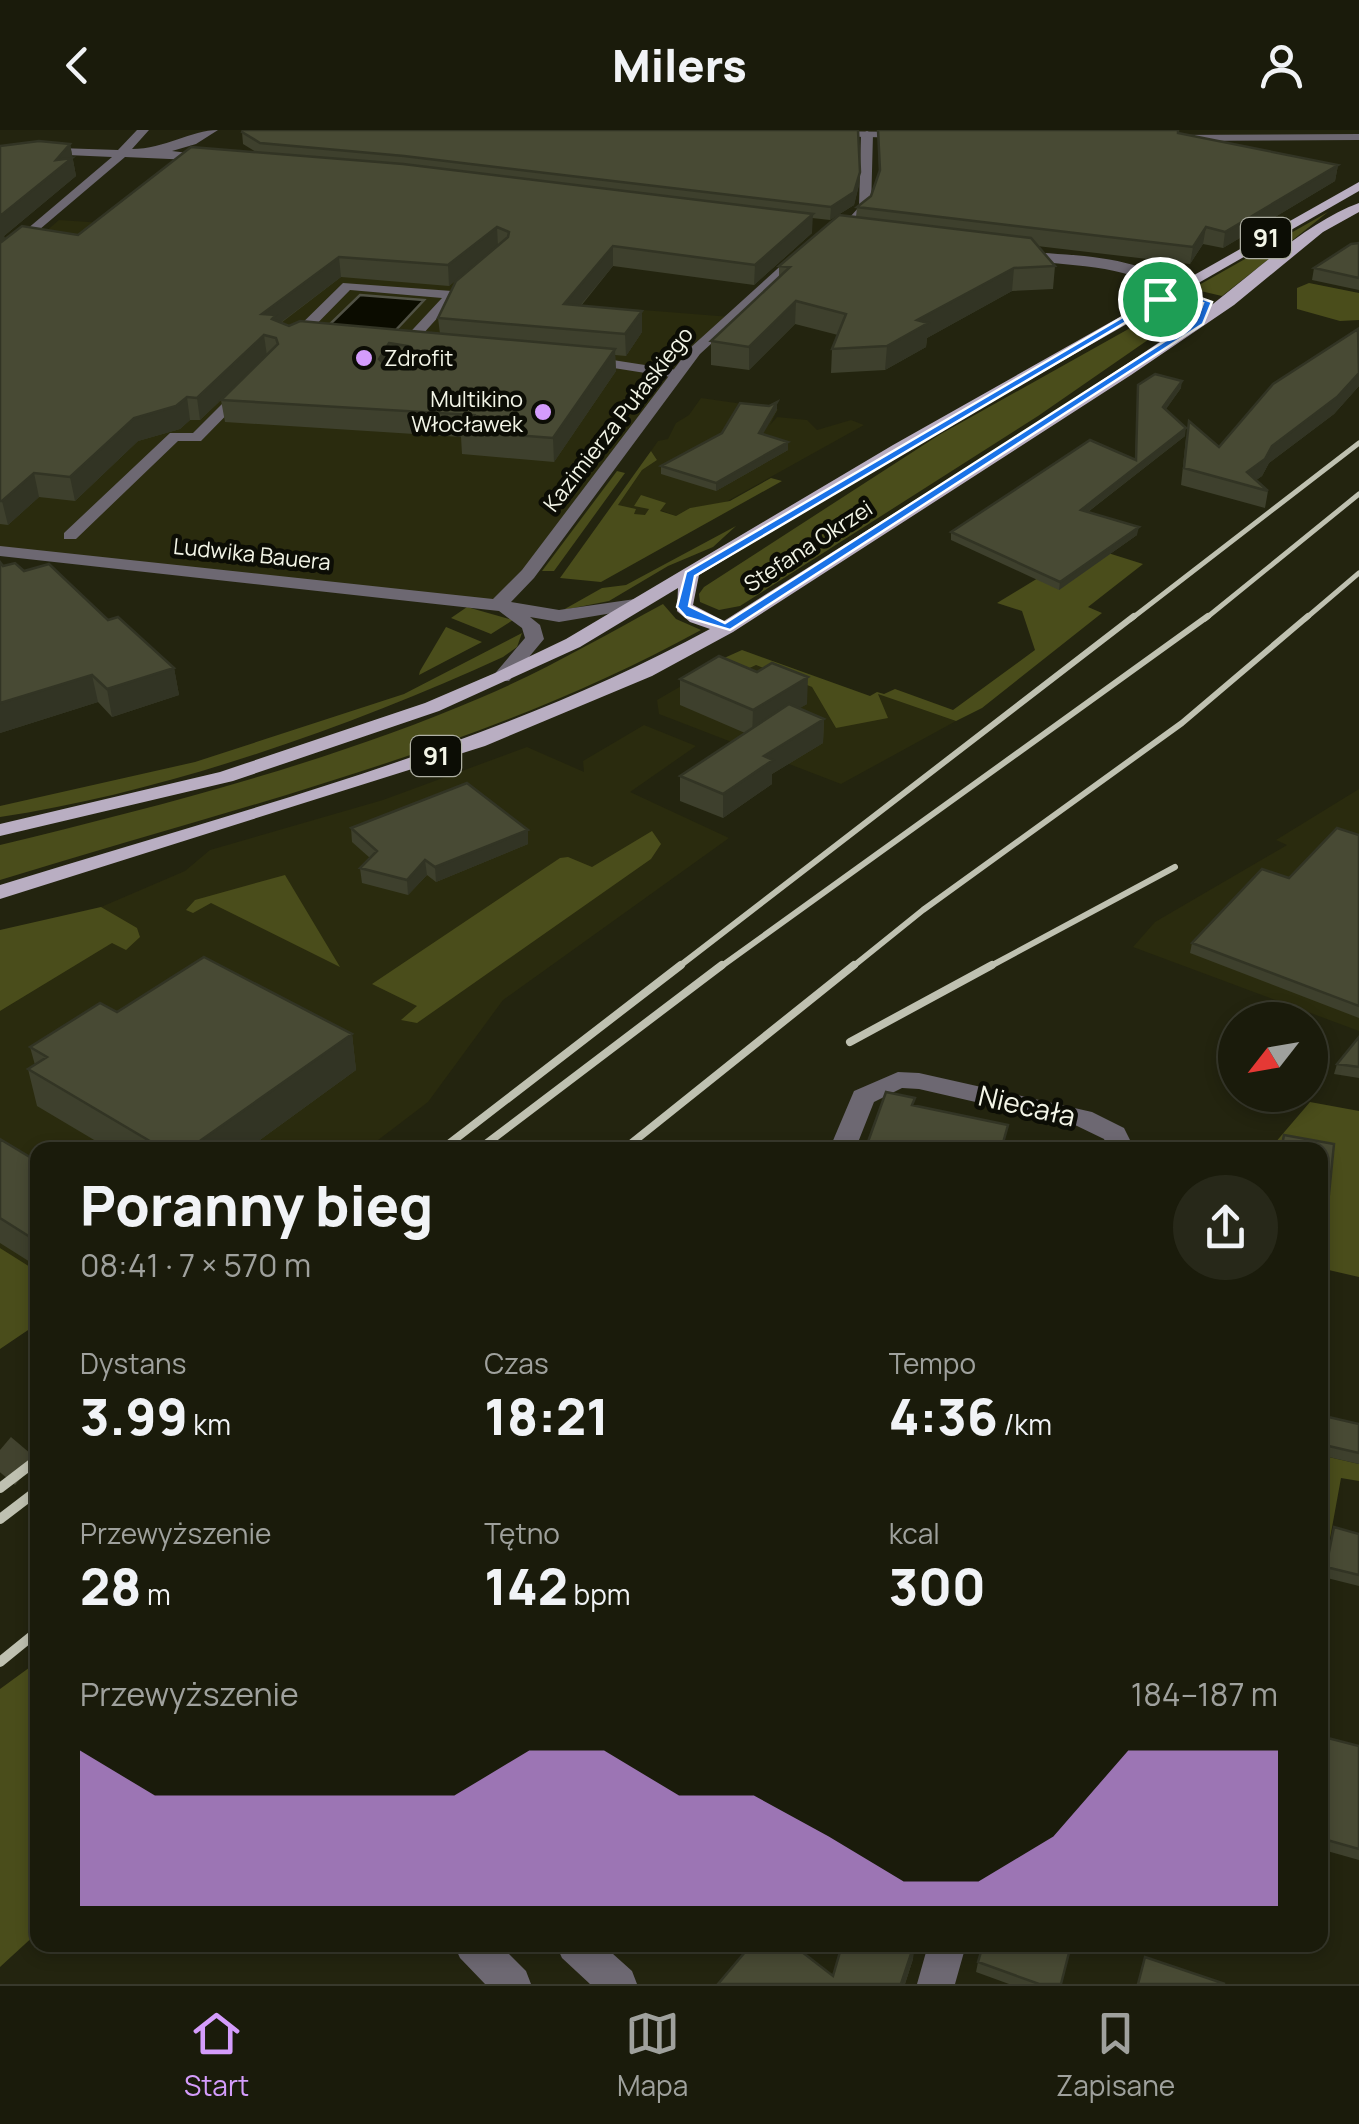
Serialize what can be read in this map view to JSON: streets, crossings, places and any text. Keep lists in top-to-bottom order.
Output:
{
  "streets": {
    "main road": ["91", "Stefana Okrzei"],
    "street": ["Kazimierza Pułaskiego", "Ludwika Bauera", "Niecała"]
  },
  "crossings": [
    ["Kazimierza Pułaskiego", "Ludwika Bauera"],
    ["Stefana Okrzei", "Ludwika Bauera"]
  ],
  "places": ["Zdrofit", "Multikino Włocławek"],
  "north": "bottom left",
  "page": {
    "header": "Milers",
    "heading": ["Poranny bieg", "08:41 · 7 × 570 m"],
    "stats": [
      ["Dystans", "3.99 km"],
      ["Czas", "18:21"],
      ["Tempo", "4:36 /km"],
      ["Przewyższenie", "28 m"],
      ["Tętno", "142 bpm"],
      ["kcal", "300"]
    ],
    "chart": ["Przewyższenie", "184–187 m"],
    "tabs": ["Start", "Mapa", "Zapisane"]
  }
}
